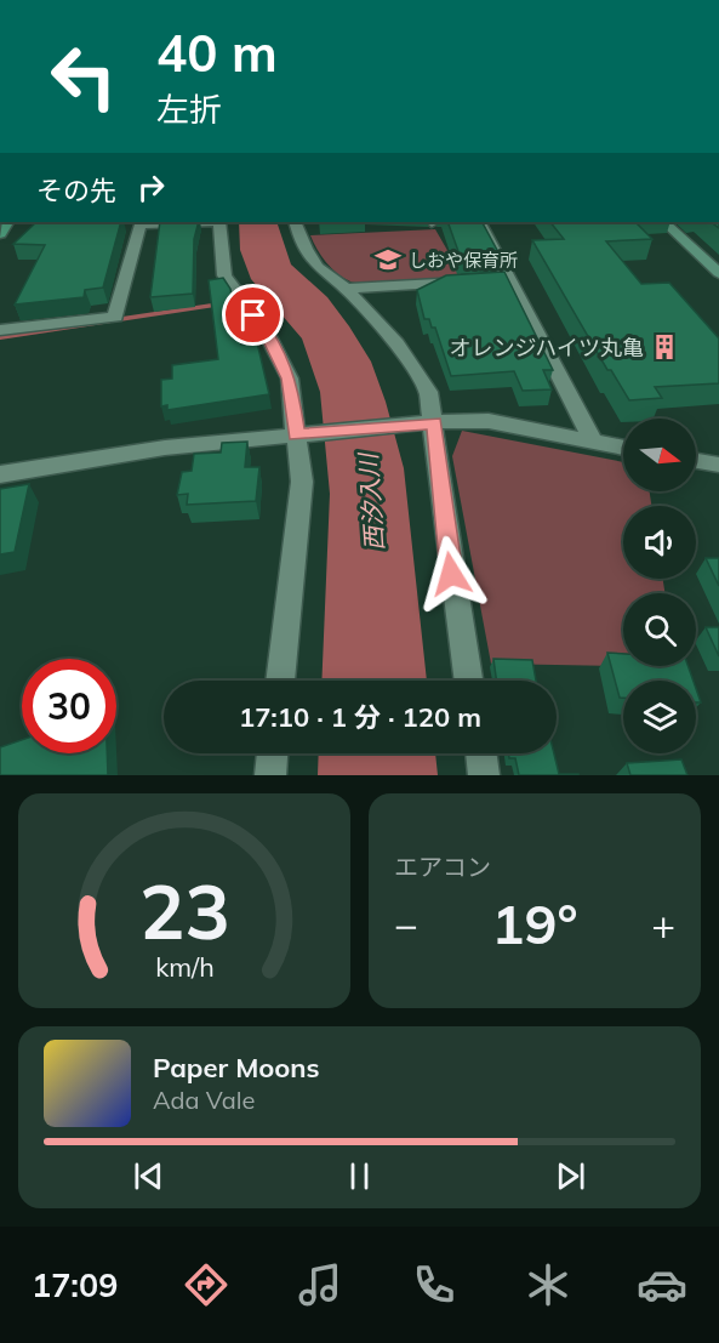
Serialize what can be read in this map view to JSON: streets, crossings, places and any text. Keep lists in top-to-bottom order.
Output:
{
  "water": ["西汐入川"],
  "places": {
    "school or university": ["しおや保育所"],
    "building": ["オレンジハイツ丸亀"]
  },
  "north": "right",
  "page": {
    "turn": ["40 m", "左折"],
    "then": "その先",
    "limit": "30",
    "trip": "17:10 · 1 分 · 120 m",
    "tile": "エアコン",
    "heat": ["−", "19°", "+"],
    "song": ["Paper Moons", "Ada Vale"],
    "tabs": "17:09",
    "gauge": ["23", "km/h"]
  }
}
